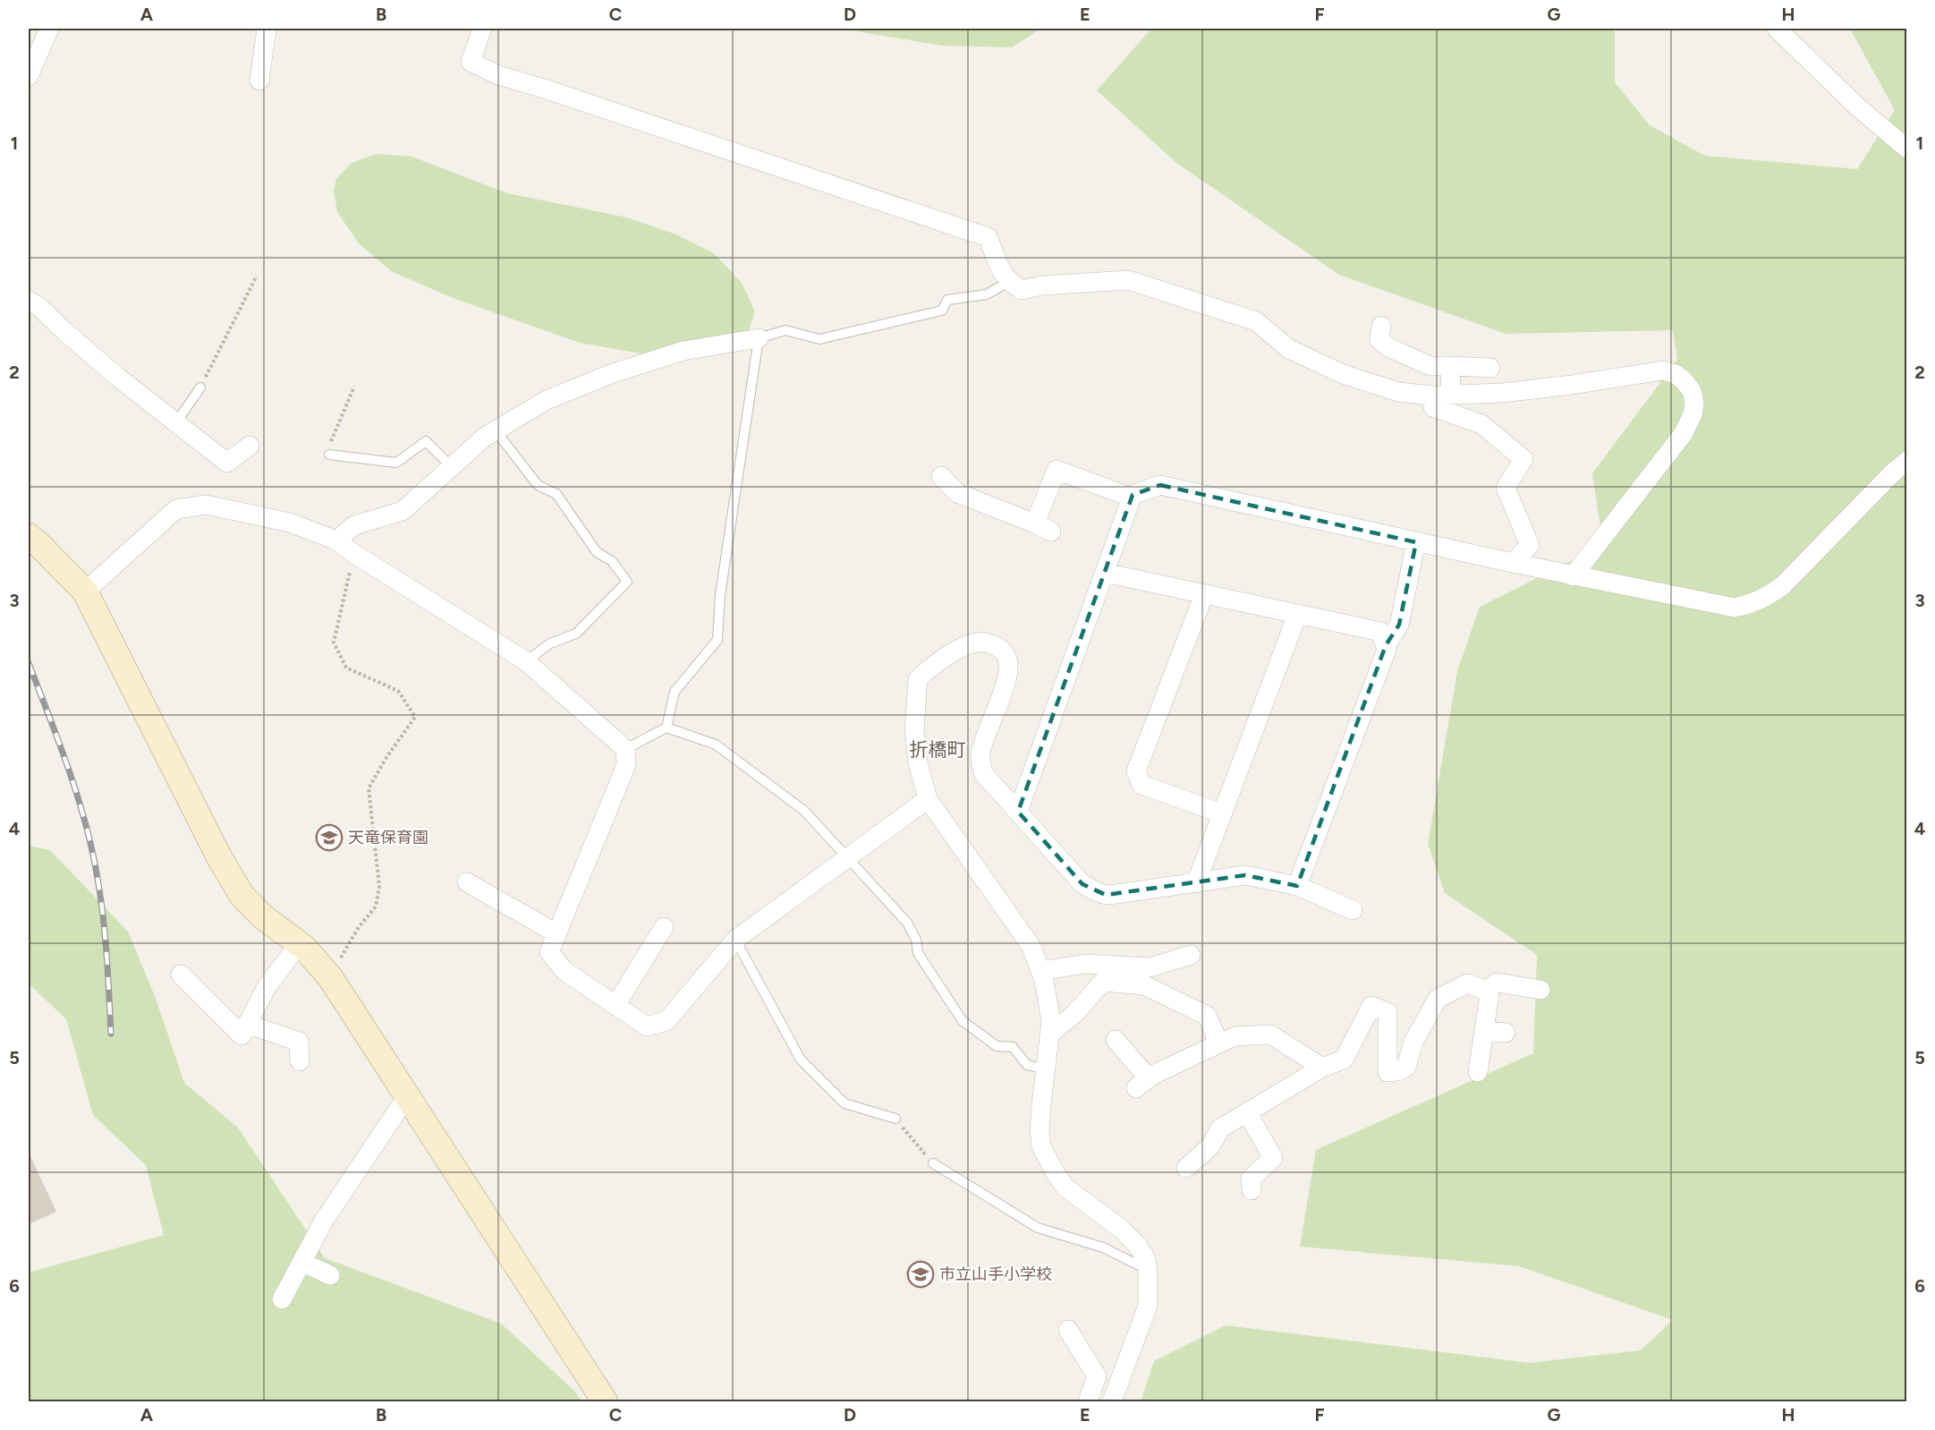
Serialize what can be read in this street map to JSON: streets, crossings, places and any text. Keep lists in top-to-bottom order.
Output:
{
  "districts": ["折橋町"],
  "places": {
    "school or university": ["天竜保育園", "市立山手小学校"]
  },
  "grid": {
    "columns": [
      "A",
      "B",
      "C",
      "D",
      "E",
      "F",
      "G",
      "H"
    ],
    "rows": [
      "1",
      "2",
      "3",
      "4",
      "5",
      "6"
    ]
  }
}
